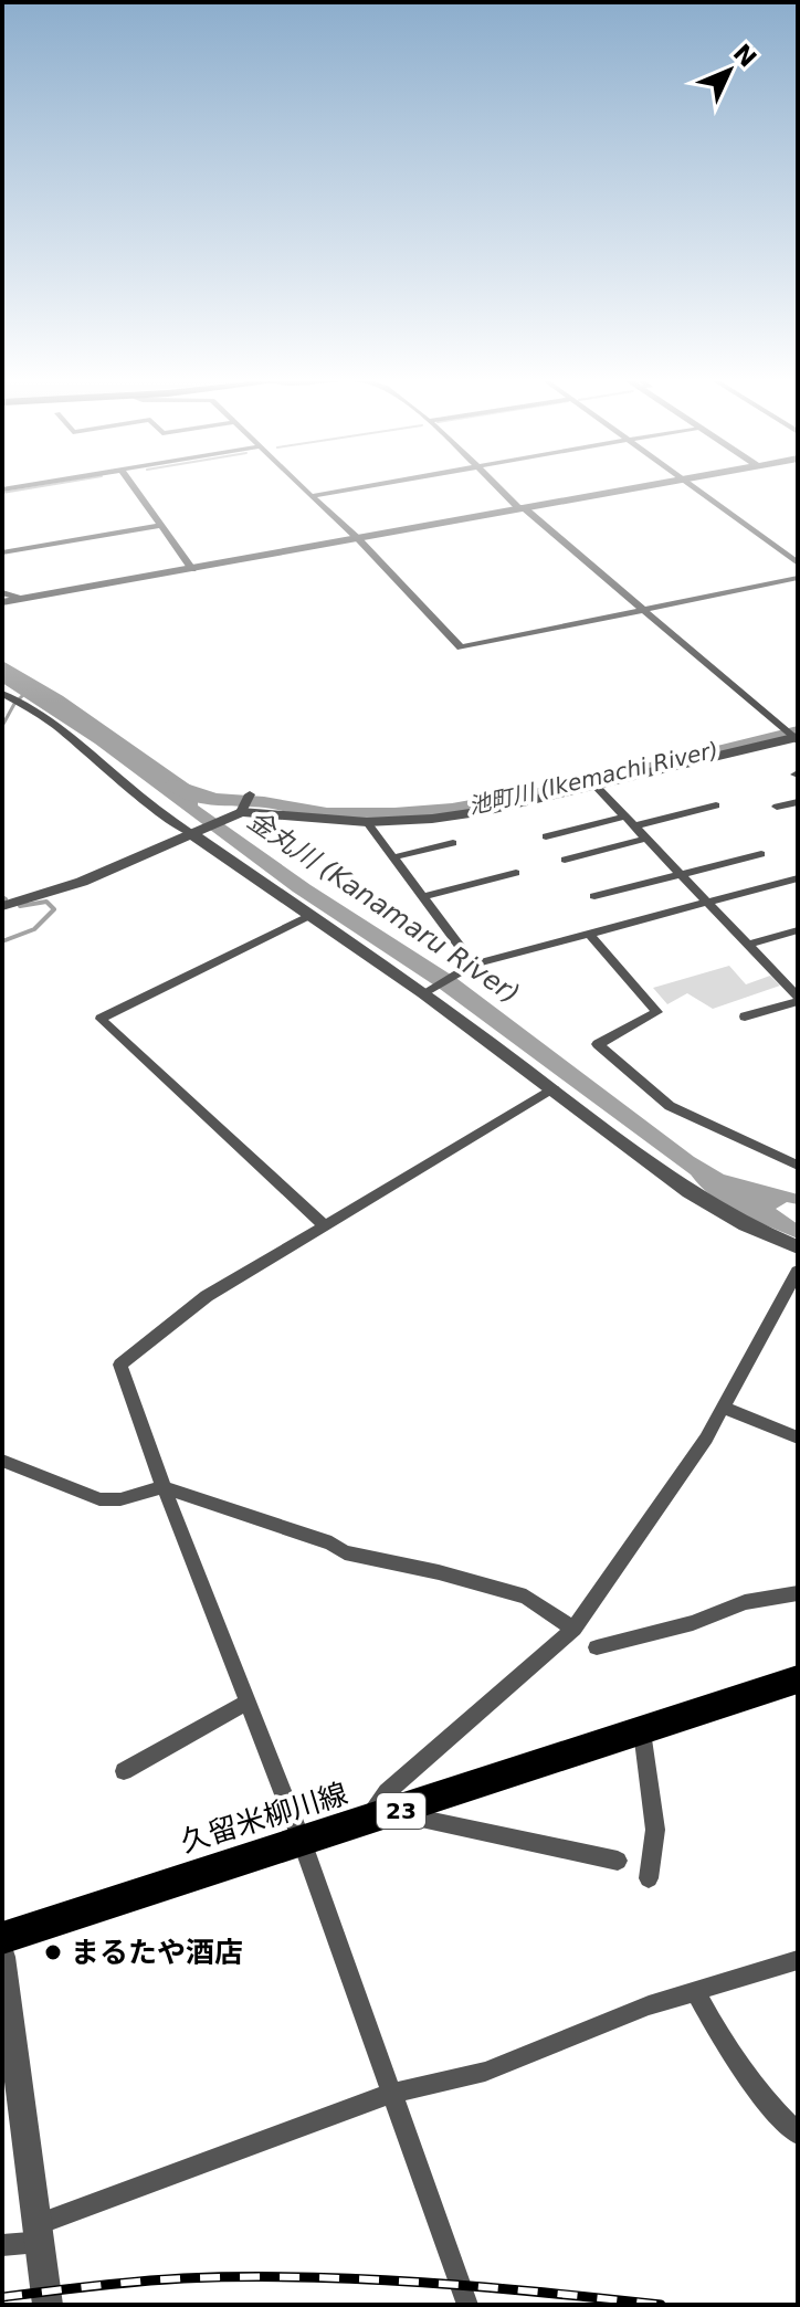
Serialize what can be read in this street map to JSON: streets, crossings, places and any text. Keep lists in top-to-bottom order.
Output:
{
  "streets": {
    "main road": ["23", "久留米柳川線"]
  },
  "water": ["池町川 (Ikemachi River)", "金丸川 (Kanamaru River)"],
  "places": ["まるたや酒店"],
  "north": "top right"
}
